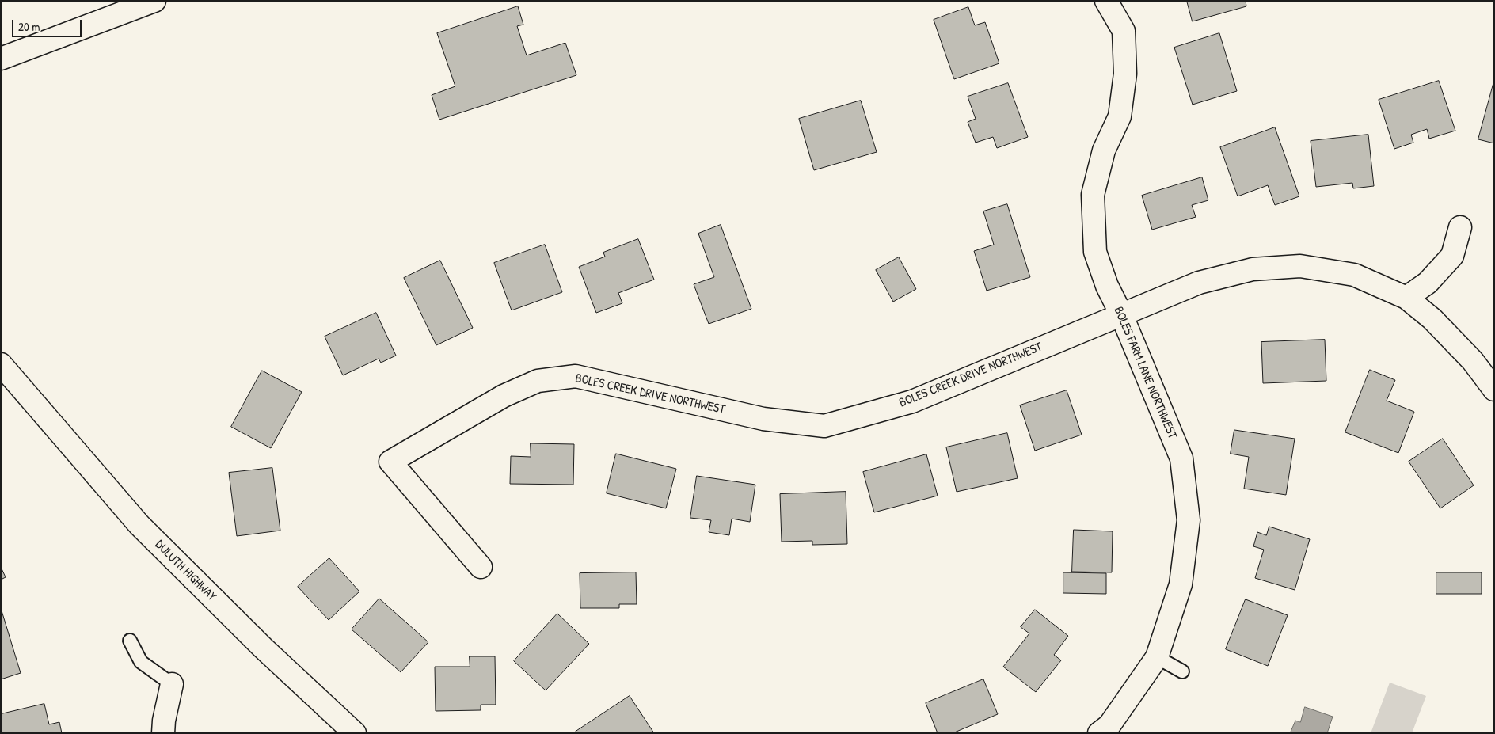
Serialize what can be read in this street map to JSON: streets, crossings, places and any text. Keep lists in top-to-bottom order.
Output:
{
  "streets": {
    "street": ["BOLES FARM LANE NORTHWEST", "BOLES CREEK DRIVE NORTHWEST", "DULUTH HIGHWAY"]
  },
  "crossings": [
    ["BOLES FARM LANE NORTHWEST", "BOLES CREEK DRIVE NORTHWEST"]
  ],
  "scale_bar": "20 m"
}
